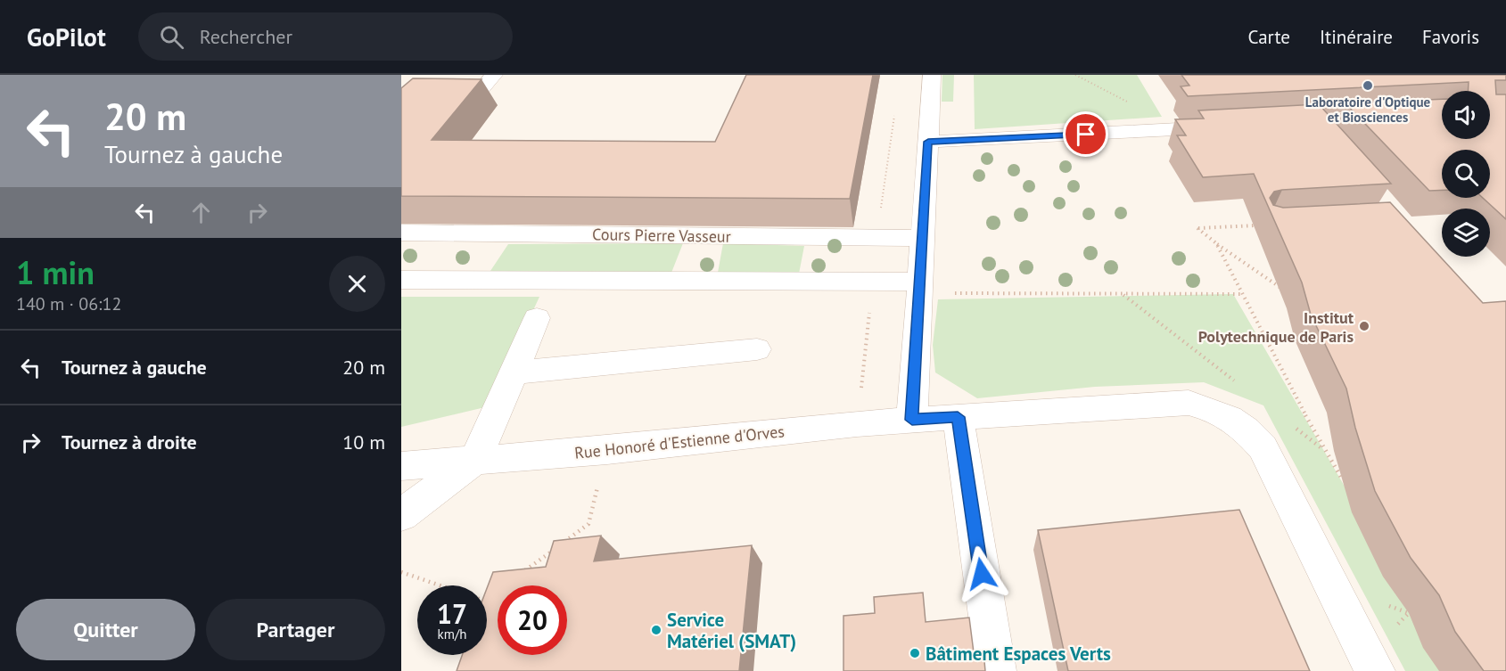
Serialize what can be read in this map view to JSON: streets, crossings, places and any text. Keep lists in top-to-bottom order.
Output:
{
  "streets": {
    "street": ["Cours Pierre Vasseur", "Rue Honoré d'Estienne d'Orves"]
  },
  "places": [
    "Laboratoire d'Optique et Biosciences",
    "Institut Polytechnique de Paris",
    "Service Matériel (SMAT)",
    "Bâtiment Espaces Verts"
  ],
  "page": {
    "header": "GoPilot",
    "search": "Rechercher",
    "nav": ["Carte", "Itinéraire", "Favoris"],
    "turn": ["20 m", "Tournez à gauche"],
    "heading": ["1 min", "140 m · 06:12"],
    "list": [
      {
        "name": "Tournez à gauche",
        "value": "20 m"
      },
      {
        "name": "Tournez à droite",
        "value": "10 m"
      }
    ],
    "speed": "17 km/h",
    "limit": "20",
    "buttons": ["Quitter", "Partager"]
  }
}
